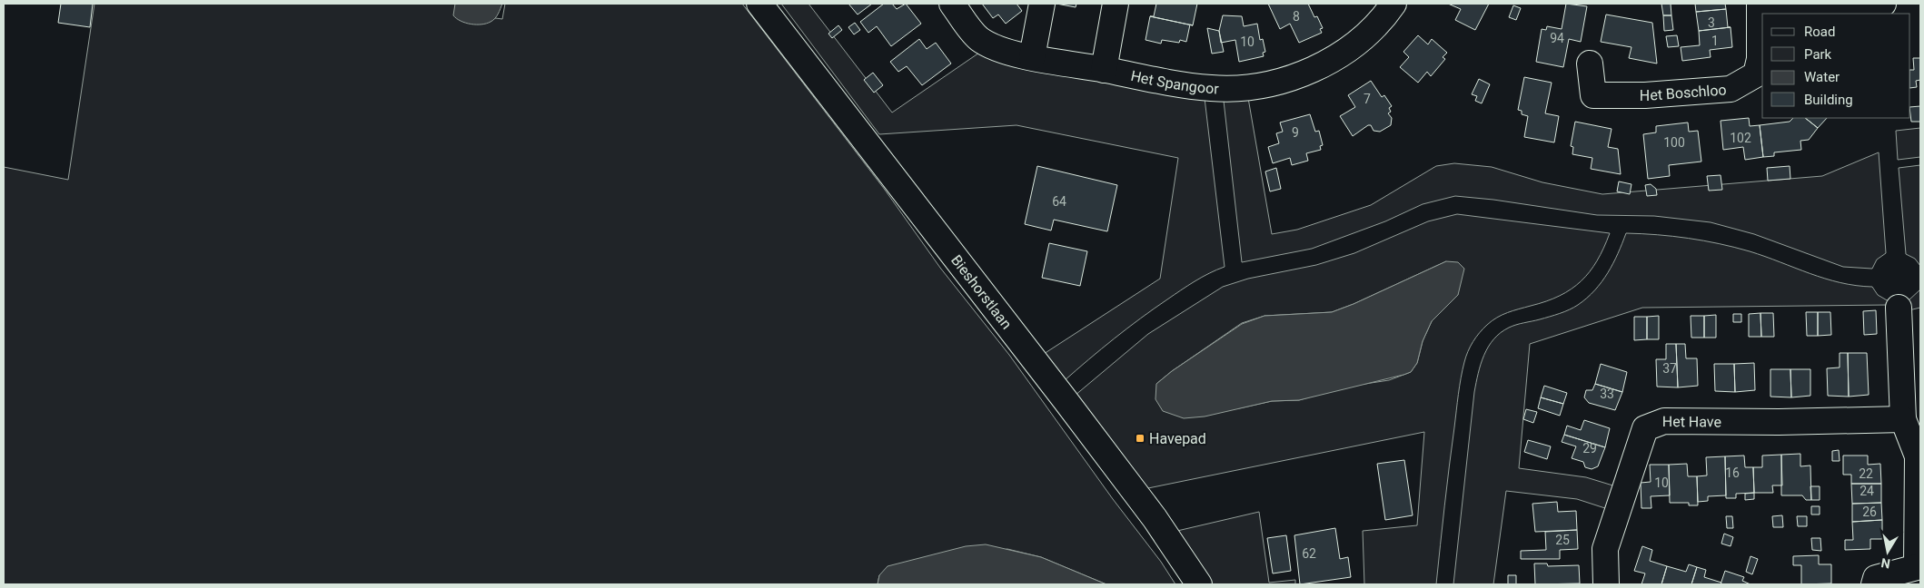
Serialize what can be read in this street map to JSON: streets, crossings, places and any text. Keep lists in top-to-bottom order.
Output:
{
  "streets": {
    "street": [
      "Het Spangoor",
      "Het Boschloo",
      "Bieshorstlaan",
      "Het Have"
    ]
  },
  "places": {
    "transit": ["Havepad"]
  },
  "house_numbers": [
    "8",
    "3",
    "94",
    "1",
    "10",
    "7",
    "9",
    "102",
    "100",
    "64",
    "37",
    "33",
    "29",
    "16",
    "22",
    "10",
    "24",
    "26",
    "25",
    "62"
  ],
  "legend": [
    "Road",
    "Park",
    "Water",
    "Building"
  ],
  "north": "bottom"
}
